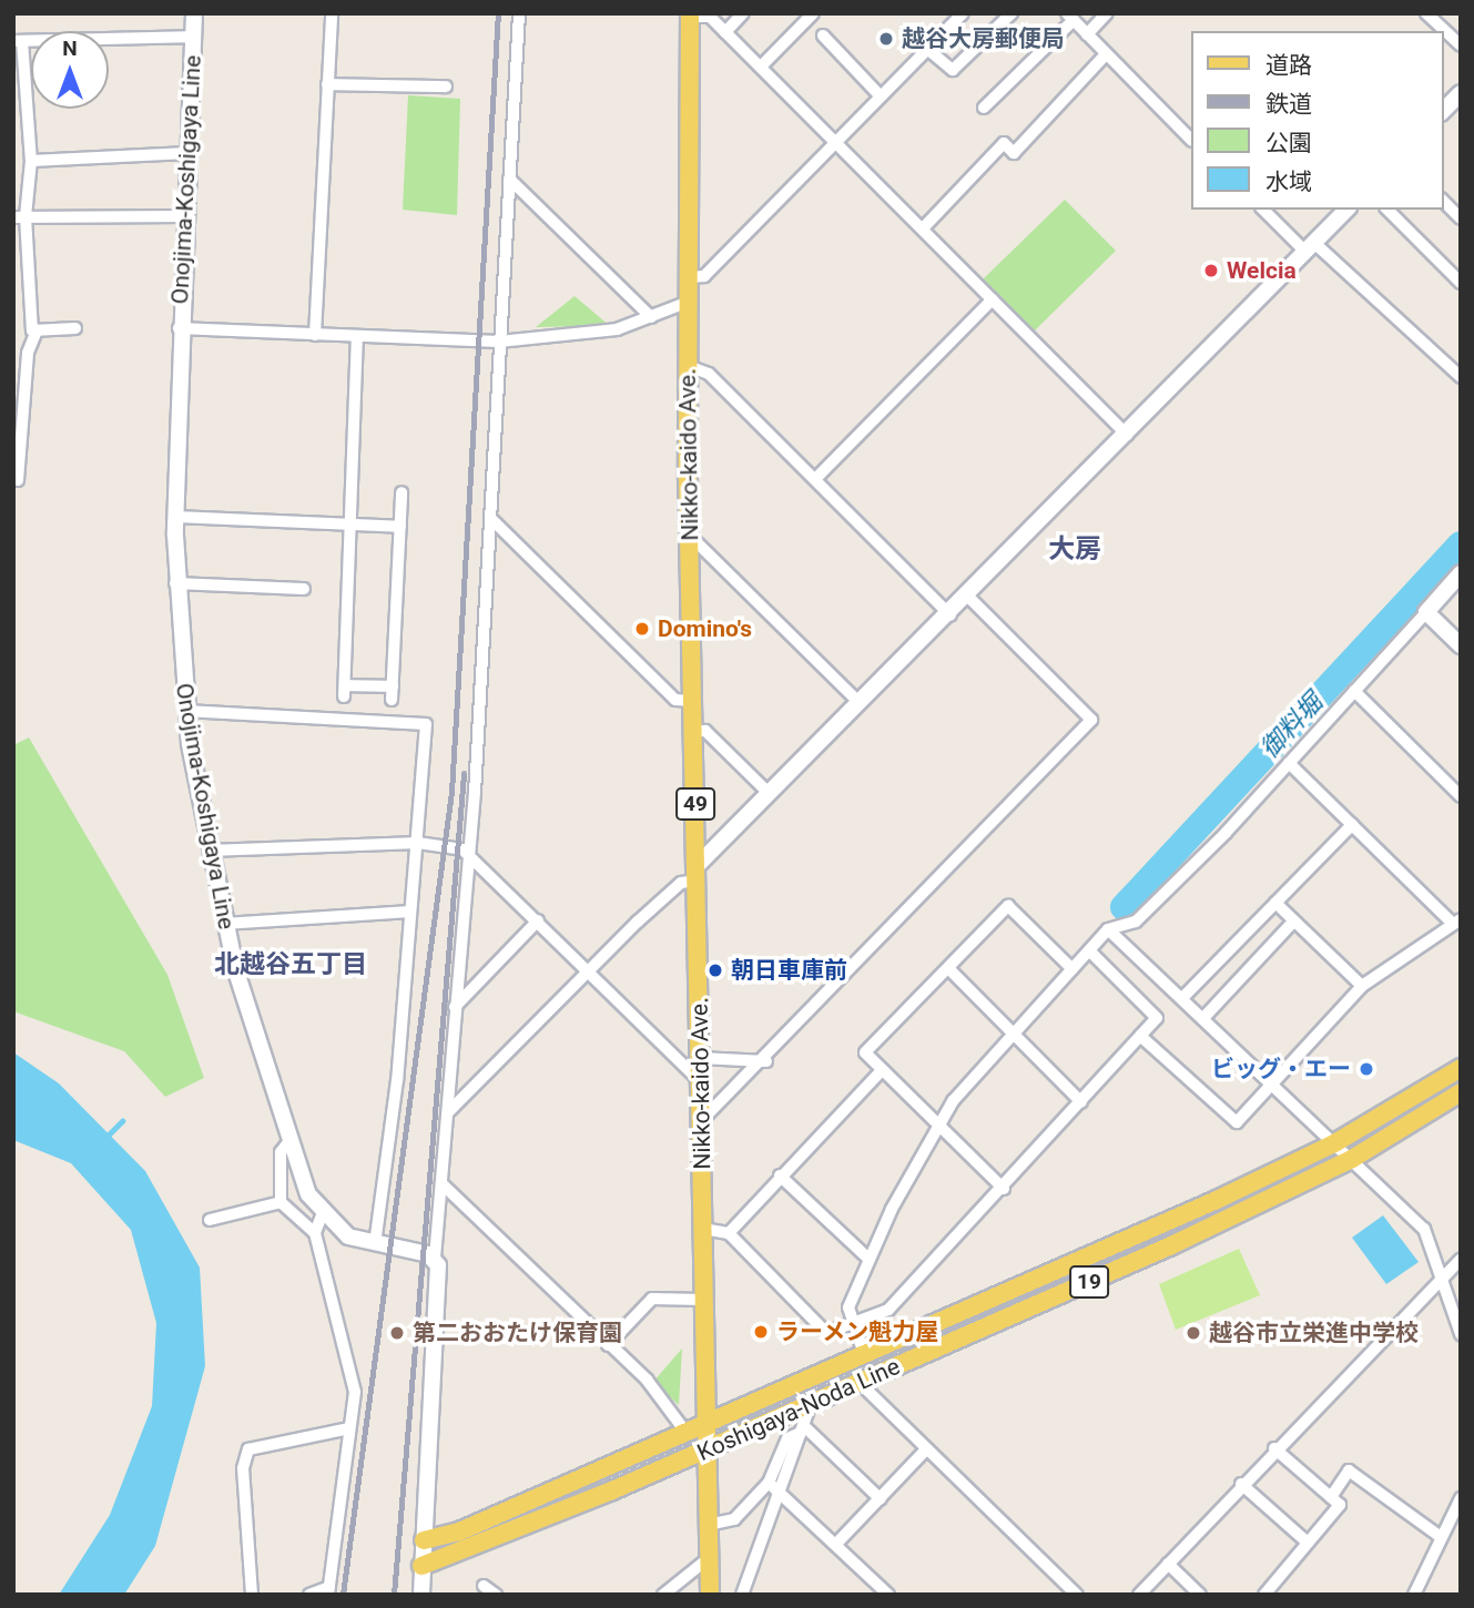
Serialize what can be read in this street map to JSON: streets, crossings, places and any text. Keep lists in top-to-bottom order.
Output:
{
  "streets": {
    "main road": [
      "Onojima-Koshigaya Line",
      "Nikko-kaido Ave.",
      "49",
      "19",
      "Koshigaya-Noda Line"
    ]
  },
  "crossings": [
    ["Nikko-kaido Ave.", "Koshigaya-Noda Line"]
  ],
  "districts": ["大房", "北越谷五丁目"],
  "water": ["御料堀"],
  "places": [
    "越谷大房郵便局",
    "Welcia",
    "Domino's",
    "朝日車庫前",
    "ビッグ・エー",
    "ラーメン魁力屋",
    "第二おおたけ保育園",
    "越谷市立栄進中学校"
  ],
  "legend": [
    "道路",
    "鉄道",
    "公園",
    "水域"
  ],
  "north": "top"
}
